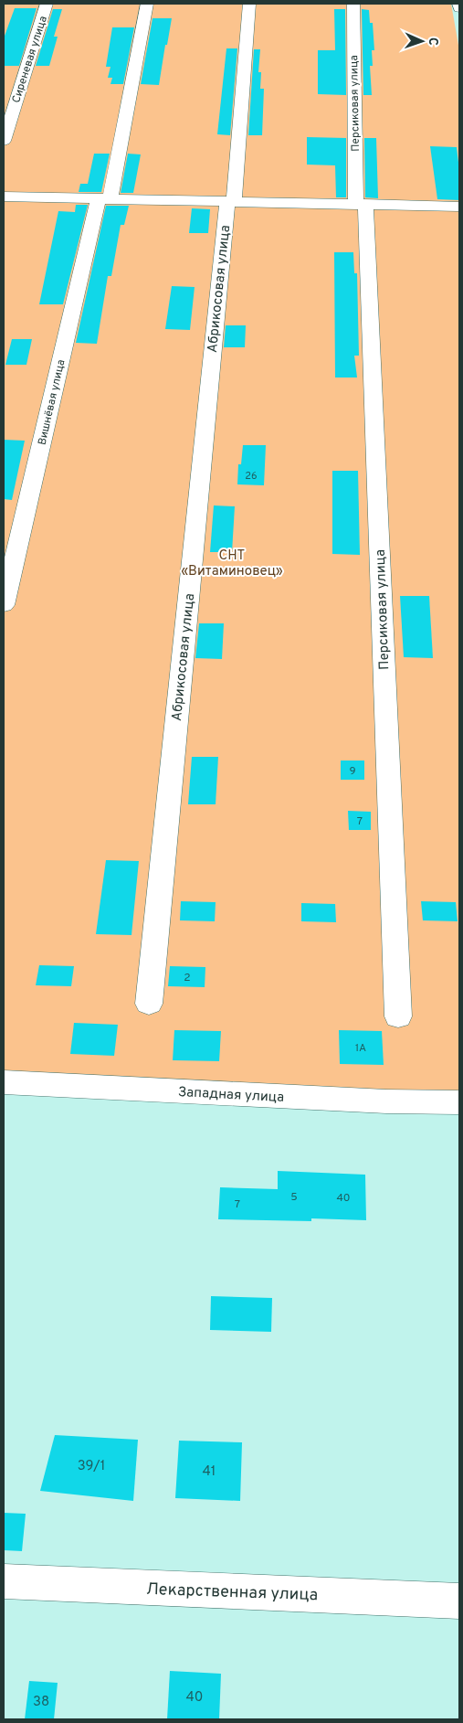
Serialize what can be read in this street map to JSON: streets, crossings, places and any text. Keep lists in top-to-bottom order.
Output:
{
  "streets": {
    "street": [
      "Сиреневая улица",
      "Персиковая улица",
      "Абрикосовая улица",
      "Вишнёвая улица",
      "Западная улица",
      "Лекарственная улица"
    ]
  },
  "parks": ["СНТ «Витаминовец»"],
  "house_numbers": [
    "26",
    "9",
    "7",
    "2",
    "1А",
    "5",
    "40",
    "7",
    "39/1",
    "41",
    "40",
    "38"
  ],
  "north": "right"
}
